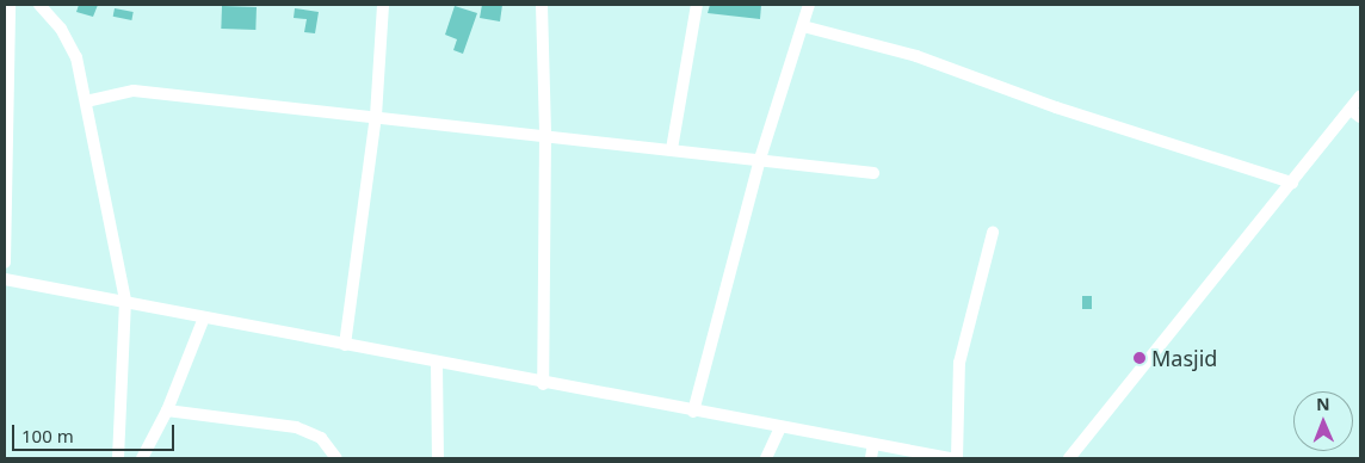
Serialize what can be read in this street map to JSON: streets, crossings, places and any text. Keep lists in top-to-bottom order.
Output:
{
  "places": ["Masjid"],
  "scale_bar": "100 m",
  "north": "top"
}
